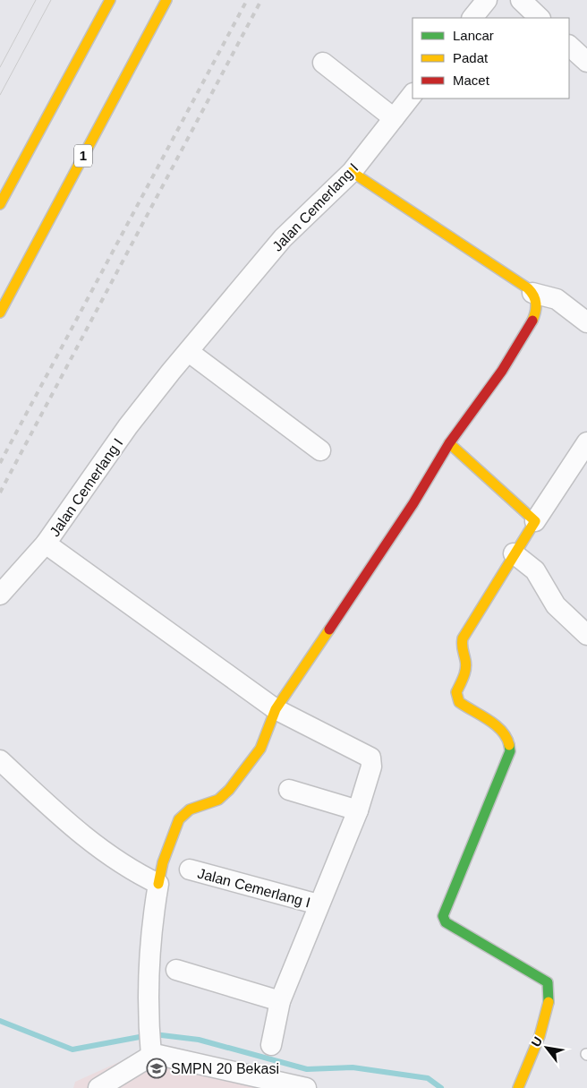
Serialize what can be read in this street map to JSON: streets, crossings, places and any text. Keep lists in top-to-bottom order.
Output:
{
  "streets": {
    "main road": ["1"],
    "street": ["Jalan Cemerlang I"]
  },
  "places": {
    "school or university": ["SMPN 20 Bekasi"]
  },
  "legend": ["Lancar", "Padat", "Macet"],
  "north": "top left"
}
